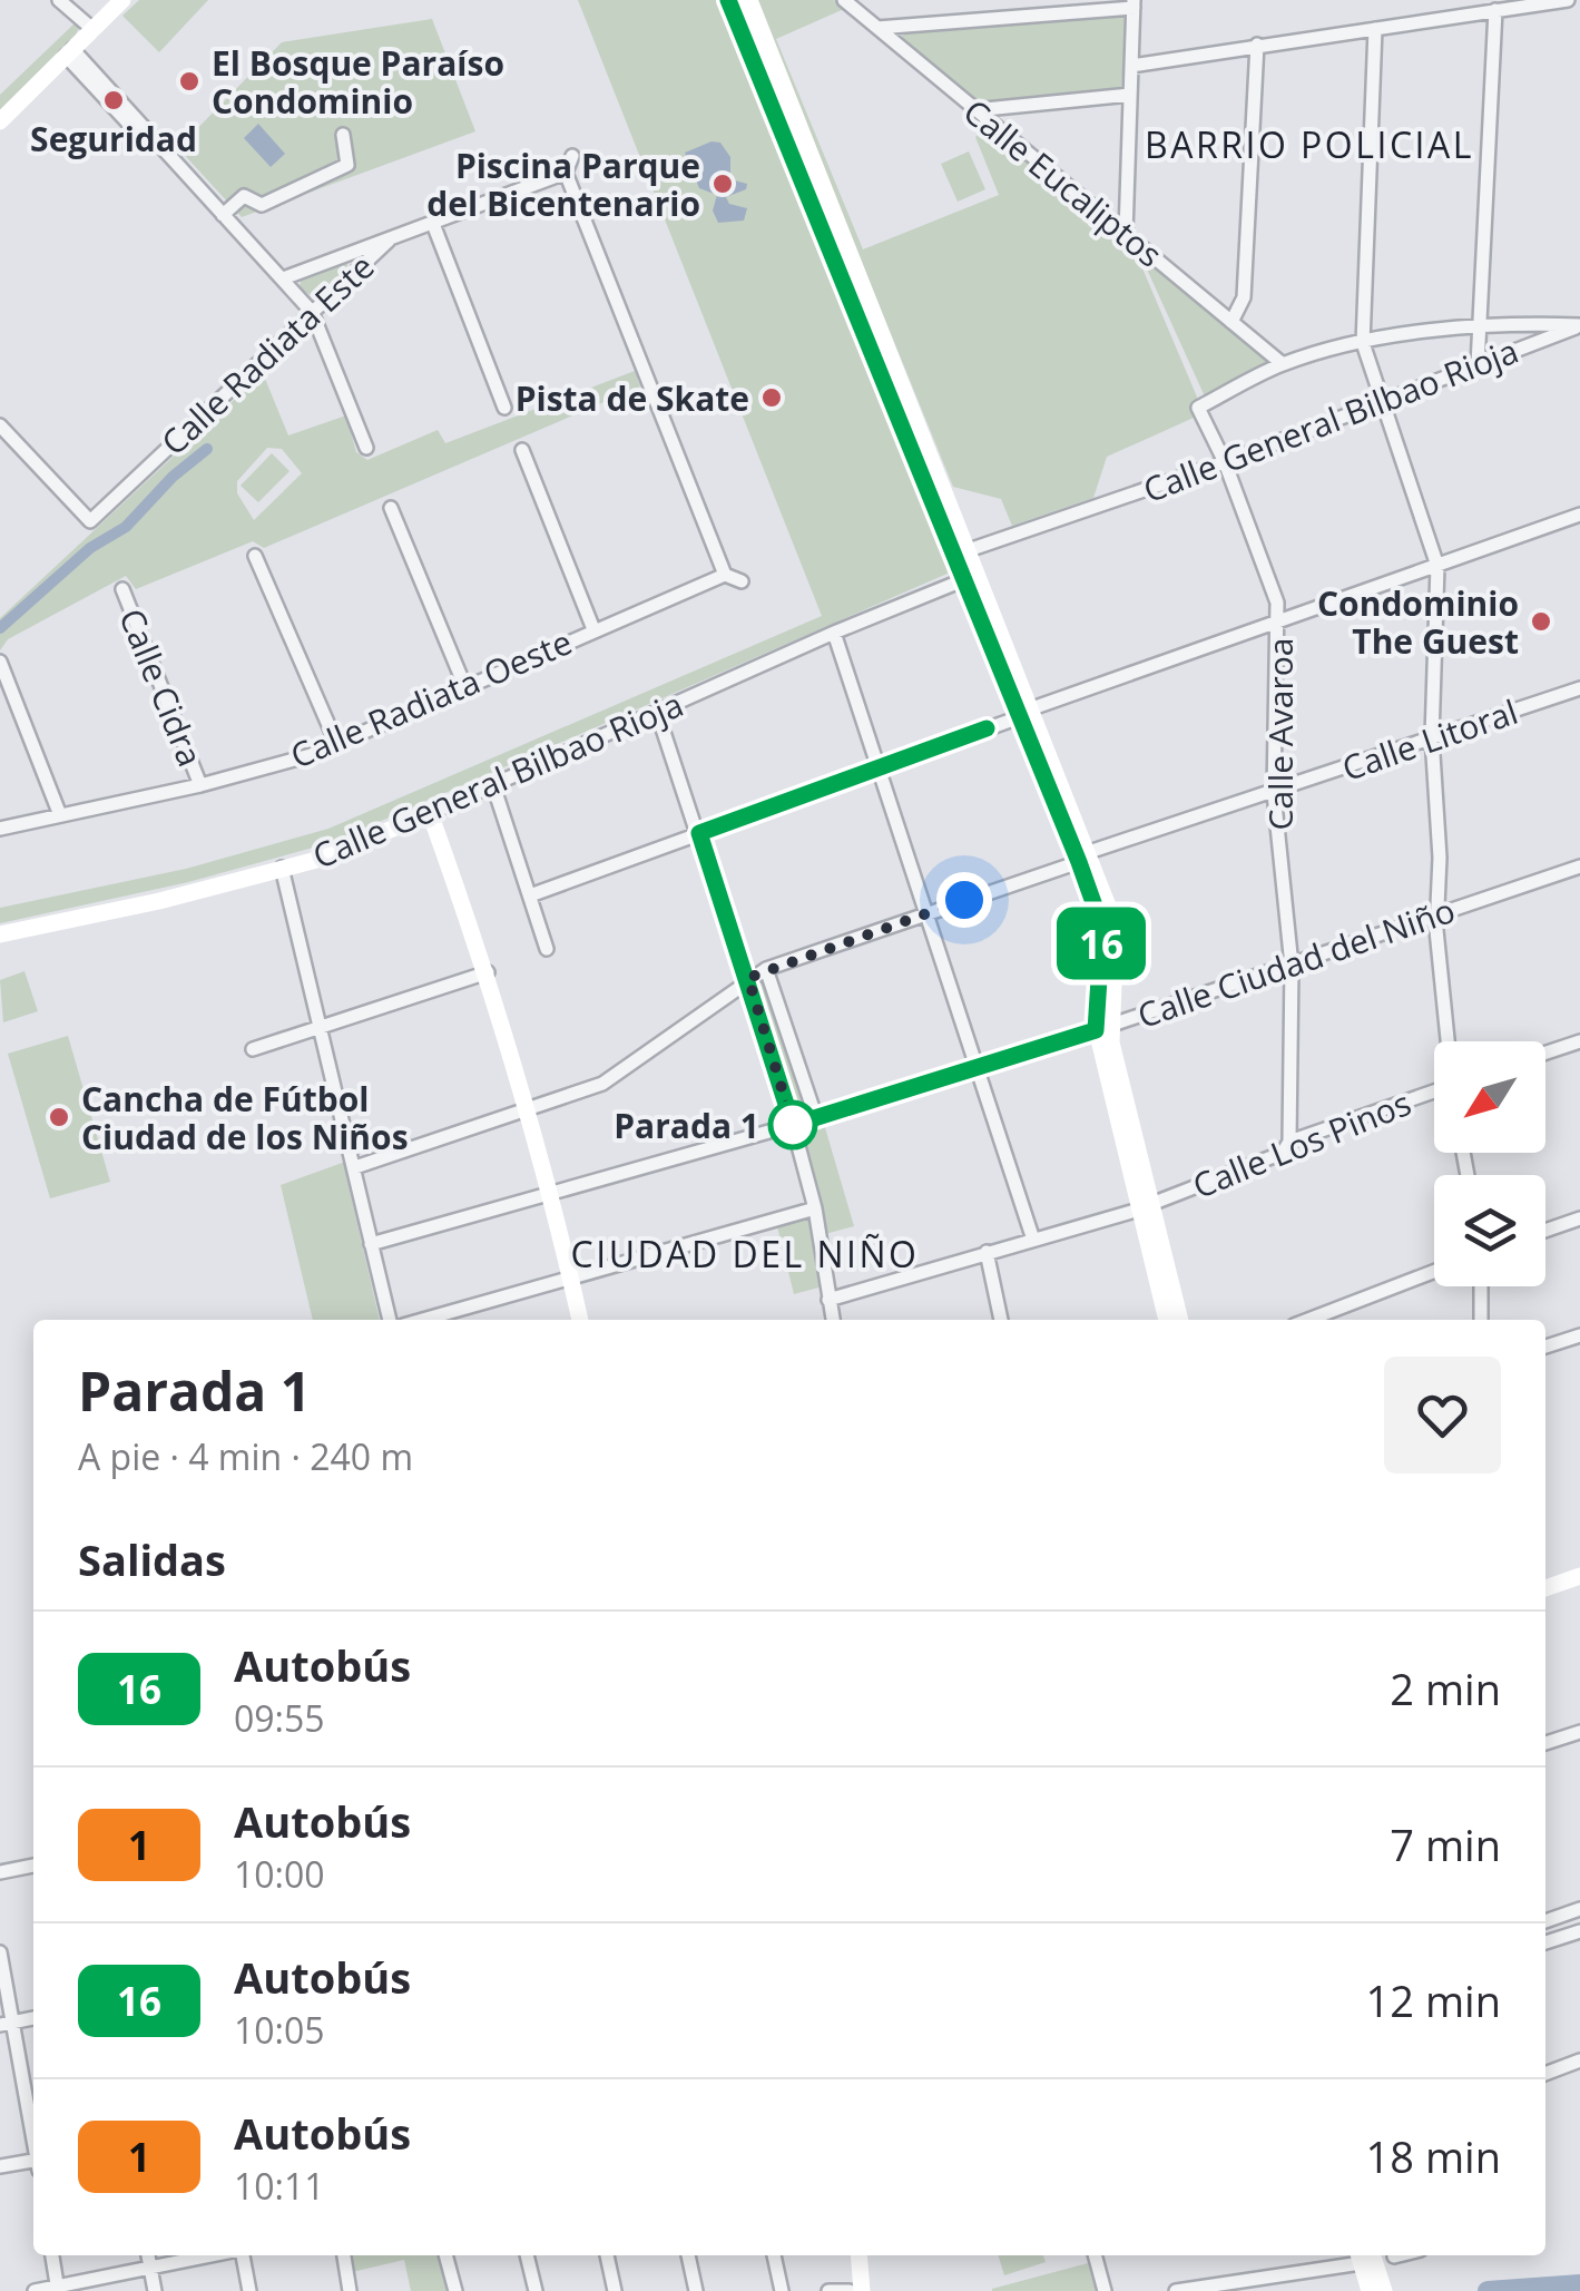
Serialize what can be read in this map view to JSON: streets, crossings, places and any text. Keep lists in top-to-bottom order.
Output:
{
  "streets": {
    "main road": ["Calle General Bilbao Rioja"],
    "street": [
      "Calle Eucaliptos",
      "Calle Radiata Este",
      "Calle Cidra",
      "Calle Radiata Oeste",
      "Calle Avaroa",
      "Calle Litoral",
      "Calle Ciudad del Niño",
      "Calle Los Pinos"
    ]
  },
  "crossings": [
    ["Calle Eucaliptos", "Calle Avaroa"],
    ["Calle General Bilbao Rioja", "Calle Avaroa"],
    ["Calle Cidra", "Calle Radiata Oeste"],
    ["Calle Avaroa", "Calle Litoral"],
    ["Calle Avaroa", "Calle Ciudad del Niño"],
    ["Calle Avaroa", "Calle Los Pinos"]
  ],
  "districts": ["BARRIO POLICIAL", "CIUDAD DEL NIÑO"],
  "places": [
    "El Bosque Paraíso Condominio",
    "Seguridad",
    "Piscina Parque del Bicentenario",
    "Pista de Skate",
    "Condominio The Guest",
    "Cancha de Fútbol Ciudad de los Niños",
    "Parada 1"
  ],
  "lines": ["bus line 16"],
  "north": "bottom left",
  "page": {
    "on_map": "16",
    "heading": [
      ["Parada 1", "A pie · 4 min · 240 m"],
      "Salidas"
    ],
    "list": [
      {
        "mark": "16",
        "name": "Autobús",
        "note": "09:55",
        "value": "2 min"
      },
      {
        "mark": "1",
        "name": "Autobús",
        "note": "10:00",
        "value": "7 min"
      },
      {
        "mark": "16",
        "name": "Autobús",
        "note": "10:05",
        "value": "12 min"
      },
      {
        "mark": "1",
        "name": "Autobús",
        "note": "10:11",
        "value": "18 min"
      }
    ]
  }
}
